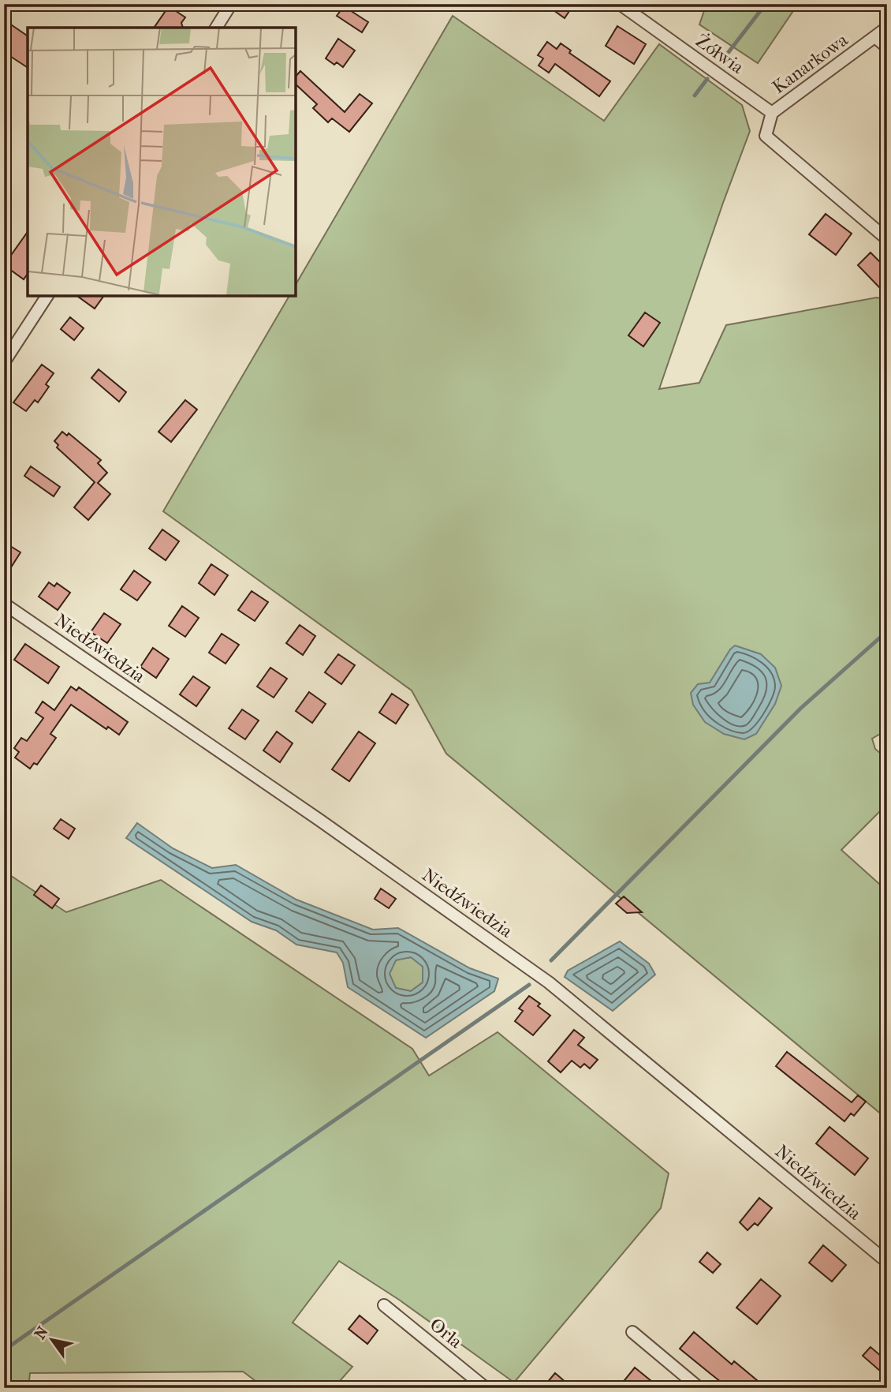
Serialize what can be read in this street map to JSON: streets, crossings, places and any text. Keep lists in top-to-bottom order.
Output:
{
  "streets": {
    "street": [
      "Żółwia",
      "Kanarkowa",
      "Niedźwiedzia",
      "Orla"
    ]
  },
  "crossings": [
    ["Żółwia", "Kanarkowa"]
  ],
  "north": "top left"
}
